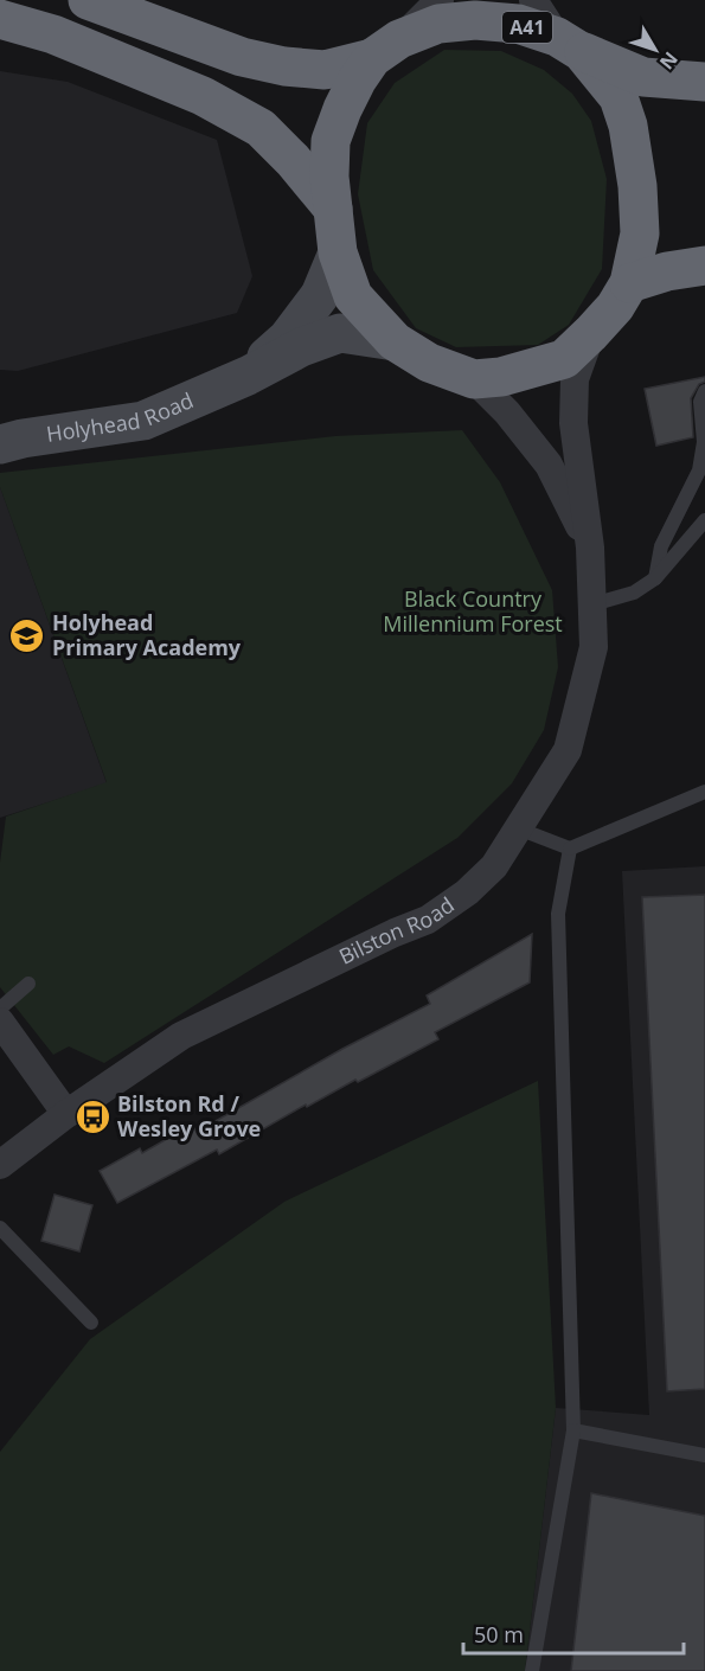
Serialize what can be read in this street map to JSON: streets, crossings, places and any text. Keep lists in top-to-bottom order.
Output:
{
  "streets": {
    "highway": ["A41"],
    "street": ["Holyhead Road", "Bilston Road"]
  },
  "crossings": [
    ["A41", "Holyhead Road"],
    ["A41", "Bilston Road"]
  ],
  "parks": ["Black Country Millennium Forest"],
  "places": {
    "school or university": ["Holyhead Primary Academy"],
    "bus stop": ["Bilston Rd / Wesley Grove"]
  },
  "scale_bar": "50 m",
  "north": "bottom right"
}
